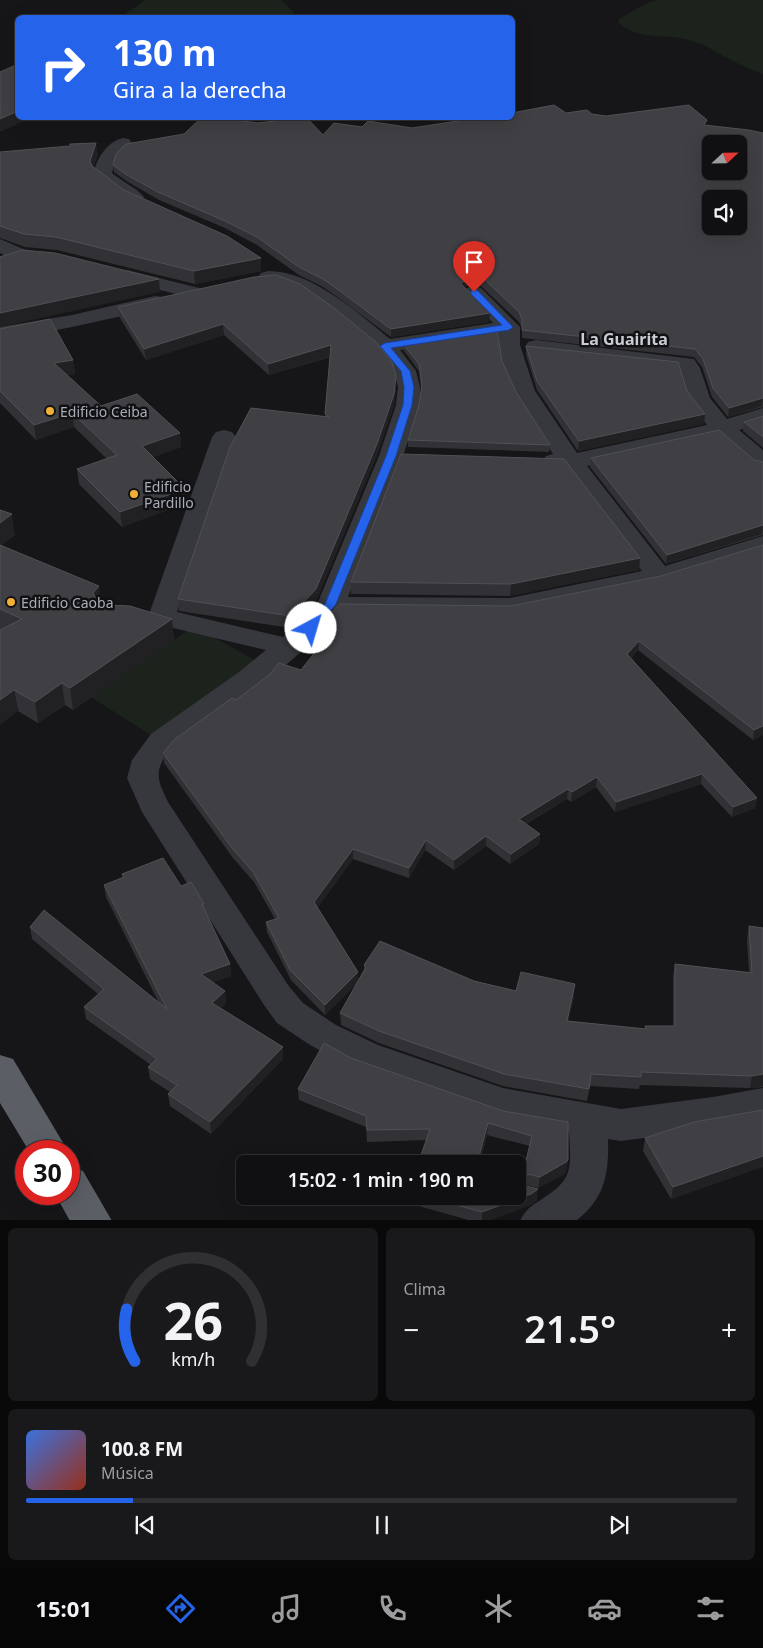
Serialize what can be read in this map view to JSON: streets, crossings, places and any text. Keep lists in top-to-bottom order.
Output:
{
  "districts": ["La Guairita"],
  "places": ["Edificio Ceiba", "Edificio Pardillo", "Edificio Caoba"],
  "north": "right",
  "page": {
    "turn": ["130 m", "Gira a la derecha"],
    "limit": "30",
    "trip": "15:02 · 1 min · 190 m",
    "tile": "Clima",
    "heat": ["−", "21.5°", "+"],
    "song": ["100.8 FM", "Música"],
    "tabs": "15:01",
    "gauge": ["26", "km/h"]
  }
}
